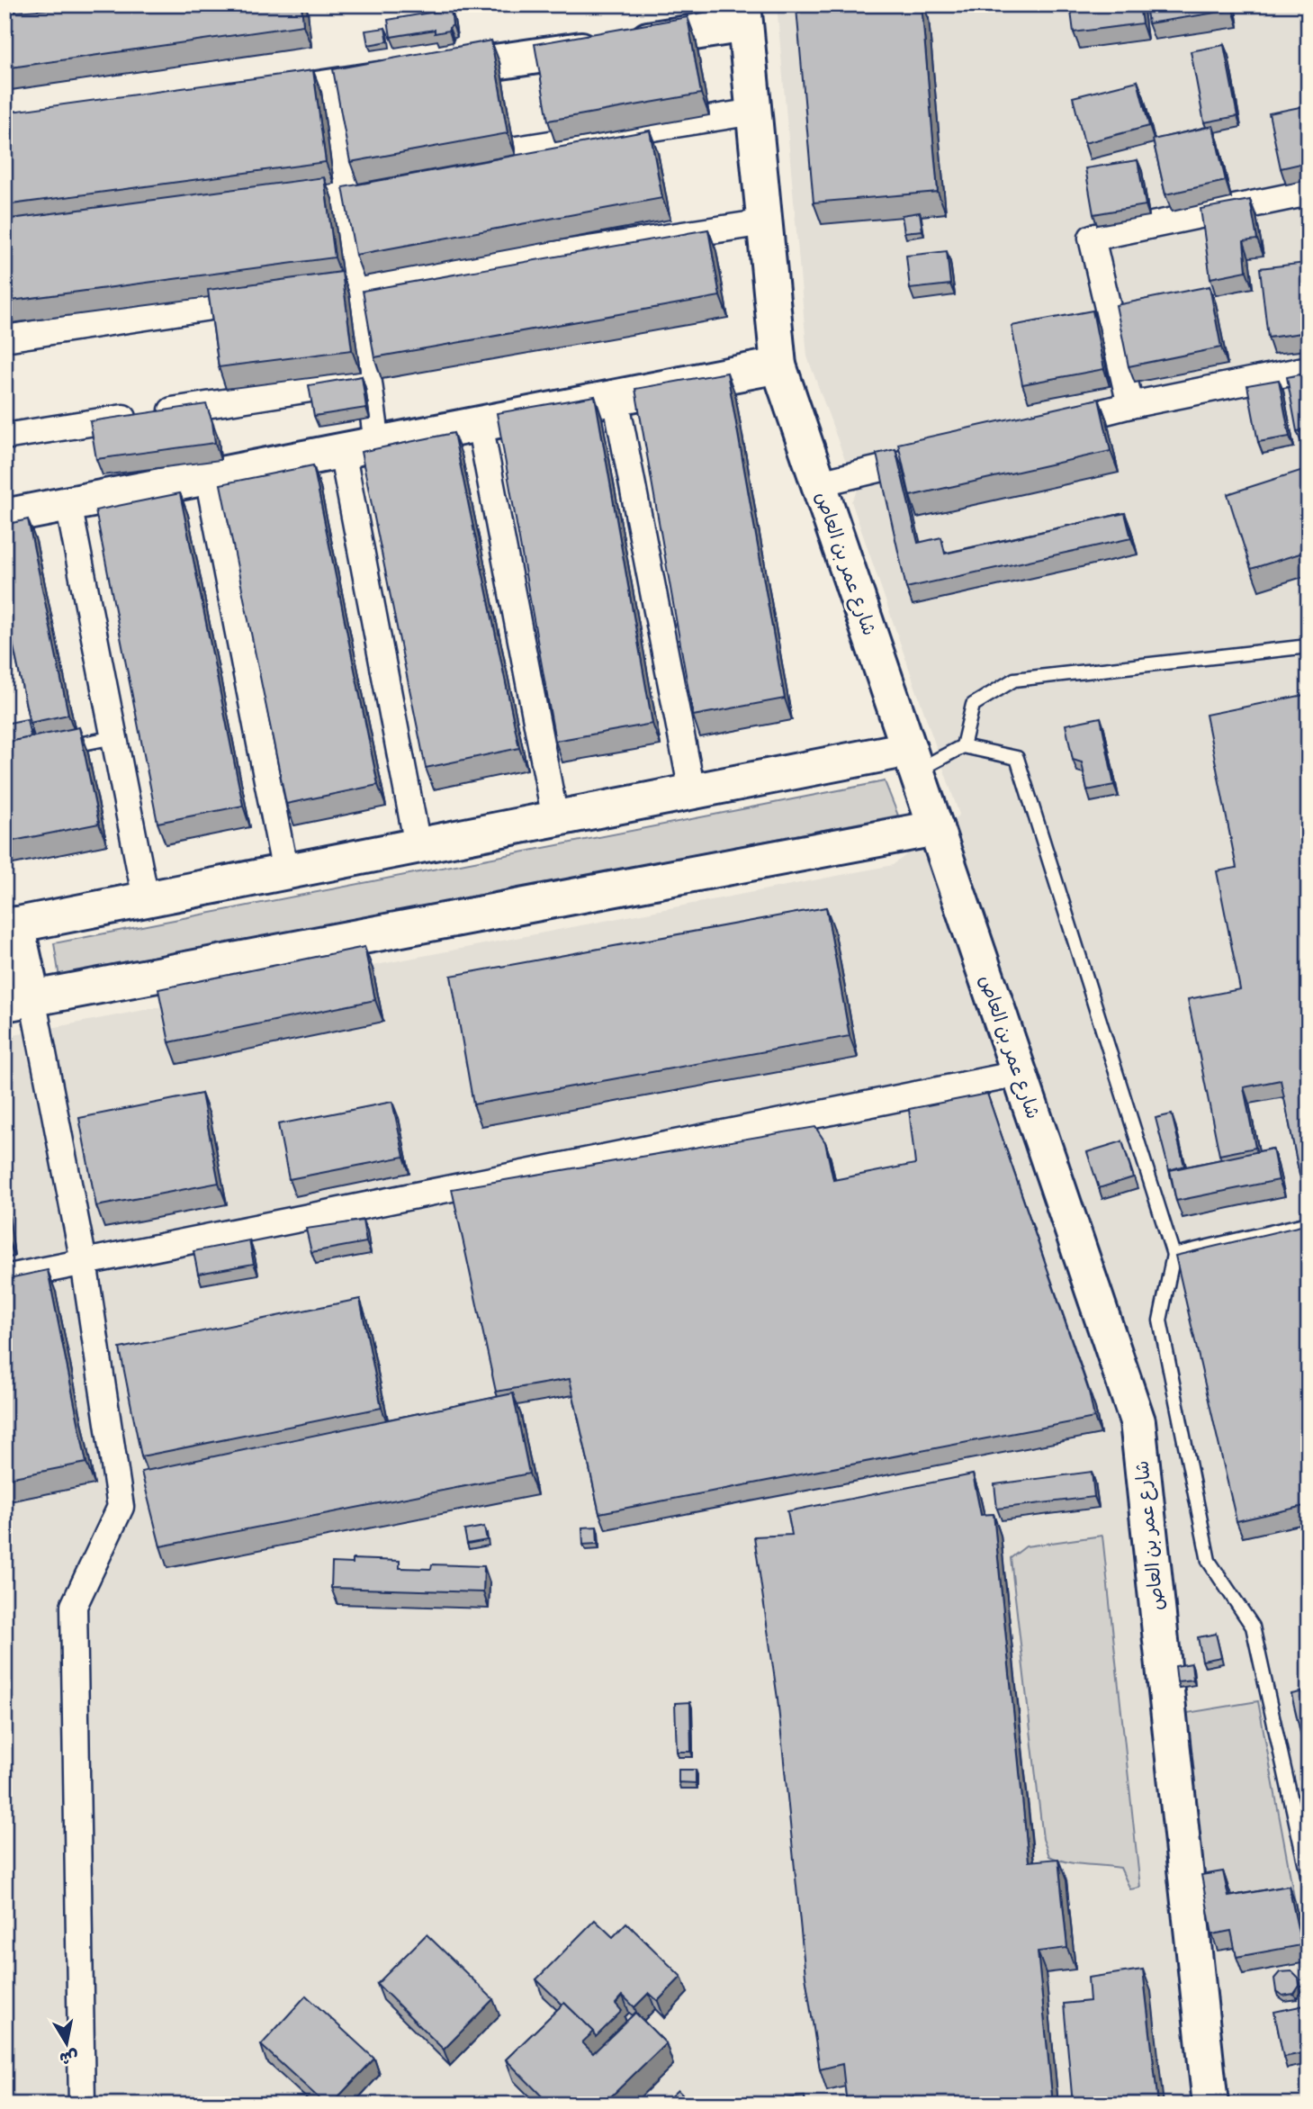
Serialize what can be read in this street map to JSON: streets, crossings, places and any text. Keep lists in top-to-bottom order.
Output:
{
  "streets": {
    "street": ["شارع عمر بن العاص"]
  },
  "north": "bottom"
}
